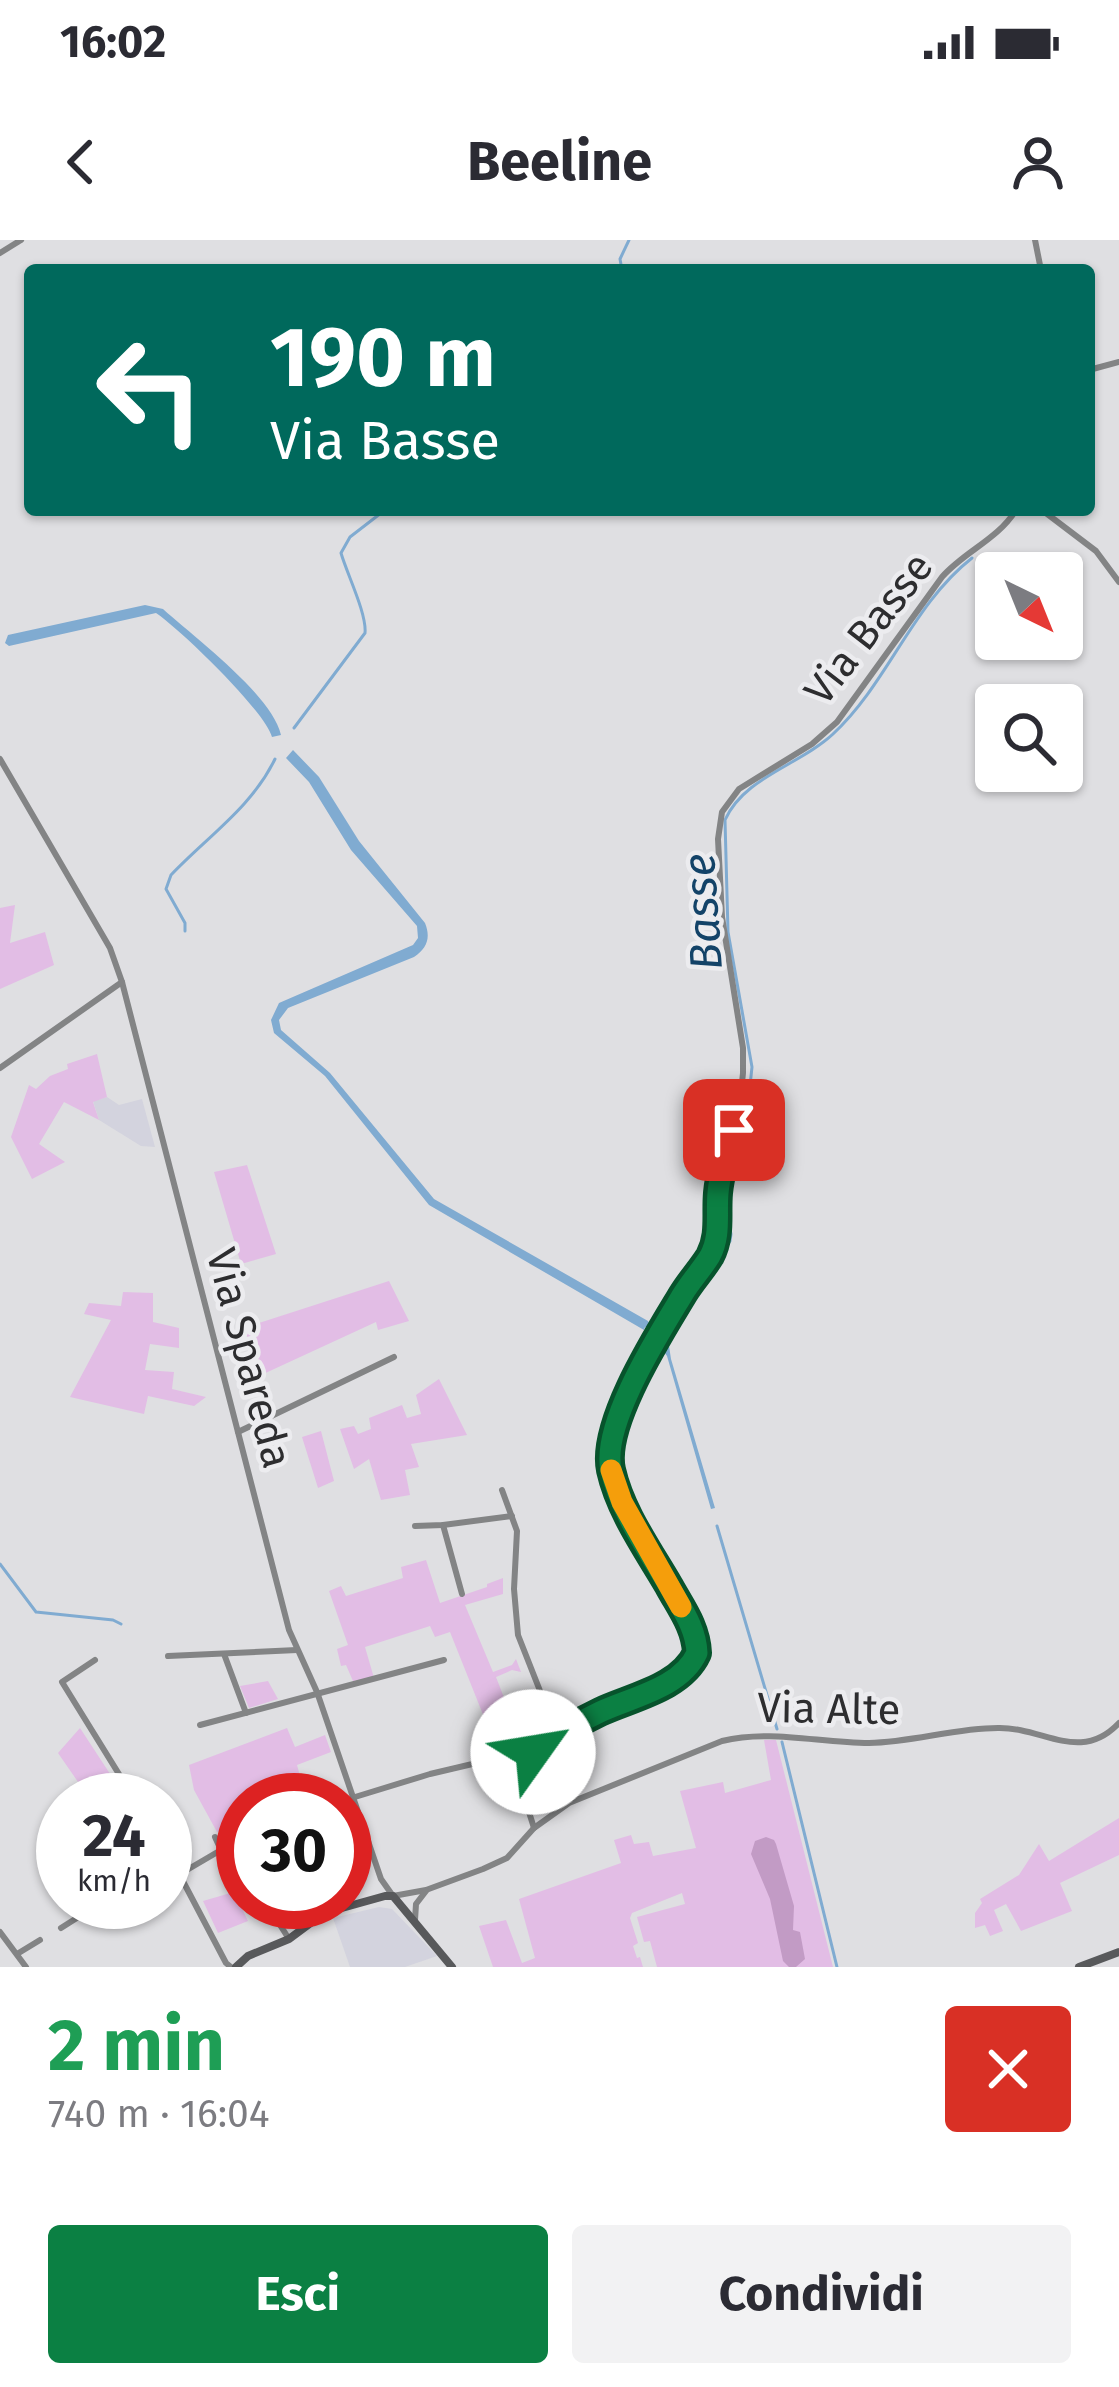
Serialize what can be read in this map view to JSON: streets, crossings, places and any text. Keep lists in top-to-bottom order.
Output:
{
  "streets": {
    "street": ["Via Basse", "Via Spareda", "Via Alte"]
  },
  "crossings": [
    ["Via Spareda", "Via Alte"]
  ],
  "water": ["Basse"],
  "north": "bottom right",
  "page": {
    "status": "16:02",
    "header": "Beeline",
    "turn": ["190 m", "Via Basse"],
    "speed": "24 km/h",
    "limit": "30",
    "heading": ["2 min", "740 m · 16:04"],
    "buttons": ["Esci", "Condividi"]
  }
}
